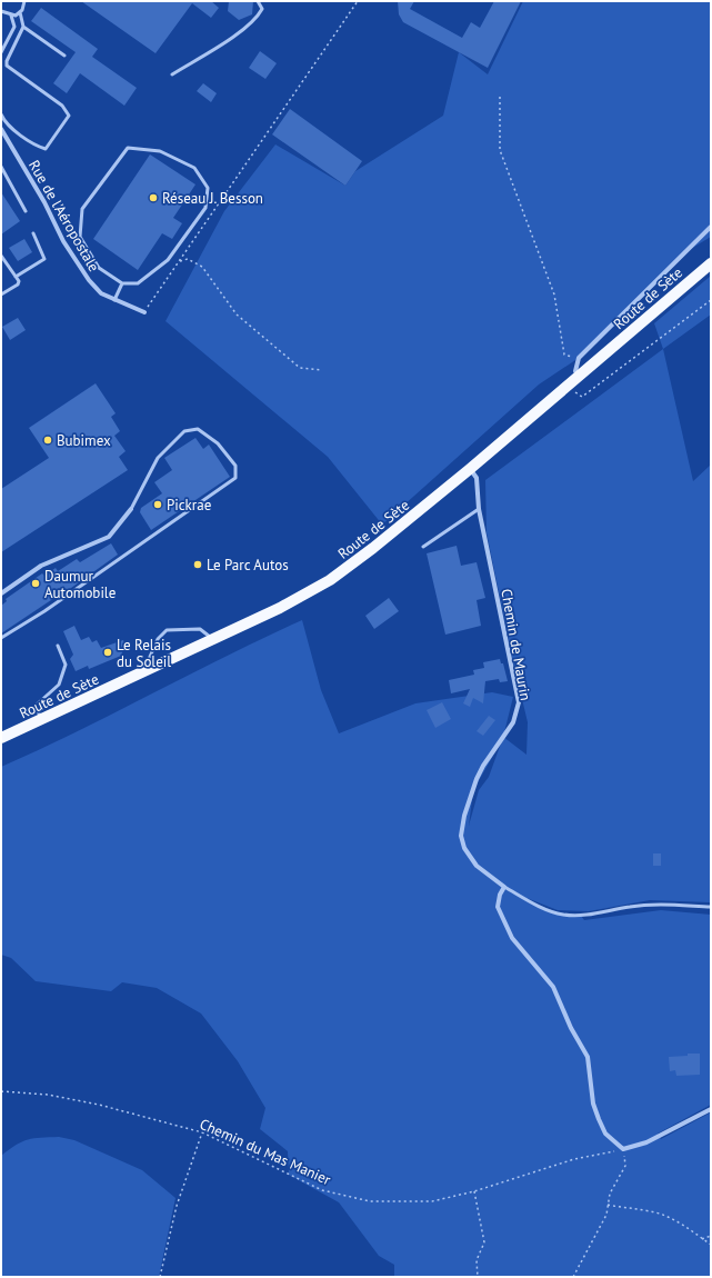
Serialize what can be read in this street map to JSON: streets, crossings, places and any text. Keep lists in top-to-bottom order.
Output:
{
  "streets": {
    "main road": ["Route de Sète"],
    "street": ["Rue de l'Aéropostale", "Chemin de Maurin"],
    "path": ["Chemin du Mas Manier"]
  },
  "crossings": [
    ["Route de Sète", "Chemin de Maurin"]
  ],
  "places": [
    "Réseau J. Besson",
    "Bubimex",
    "Pickrae",
    "Le Parc Autos",
    "Daumur Automobile",
    "Le Relais du Soleil"
  ]
}
